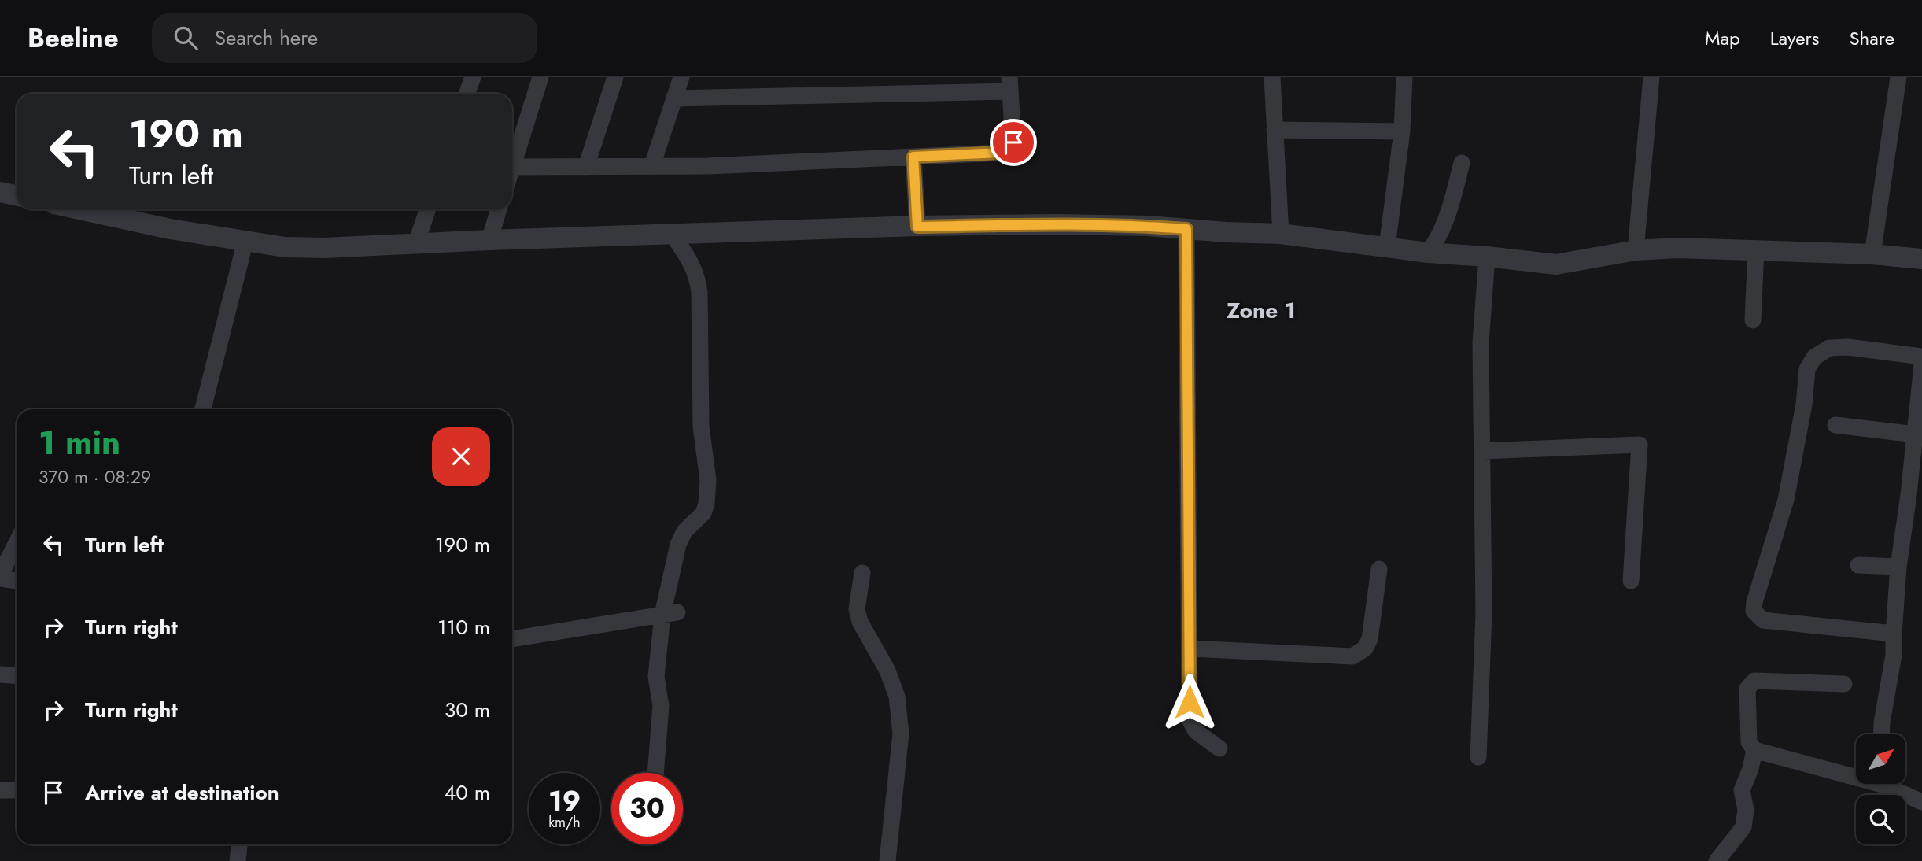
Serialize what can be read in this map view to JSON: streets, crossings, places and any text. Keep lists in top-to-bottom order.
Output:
{
  "districts": ["Zone 1"],
  "north": "top right",
  "page": {
    "header": "Beeline",
    "search": "Search here",
    "nav": ["Map", "Layers", "Share"],
    "turn": ["190 m", "Turn left"],
    "heading": ["1 min", "370 m · 08:29"],
    "list": [
      {
        "name": "Turn left",
        "value": "190 m"
      },
      {
        "name": "Turn right",
        "value": "110 m"
      },
      {
        "name": "Turn right",
        "value": "30 m"
      },
      {
        "name": "Arrive at destination",
        "value": "40 m"
      }
    ],
    "speed": "19 km/h",
    "limit": "30"
  }
}
